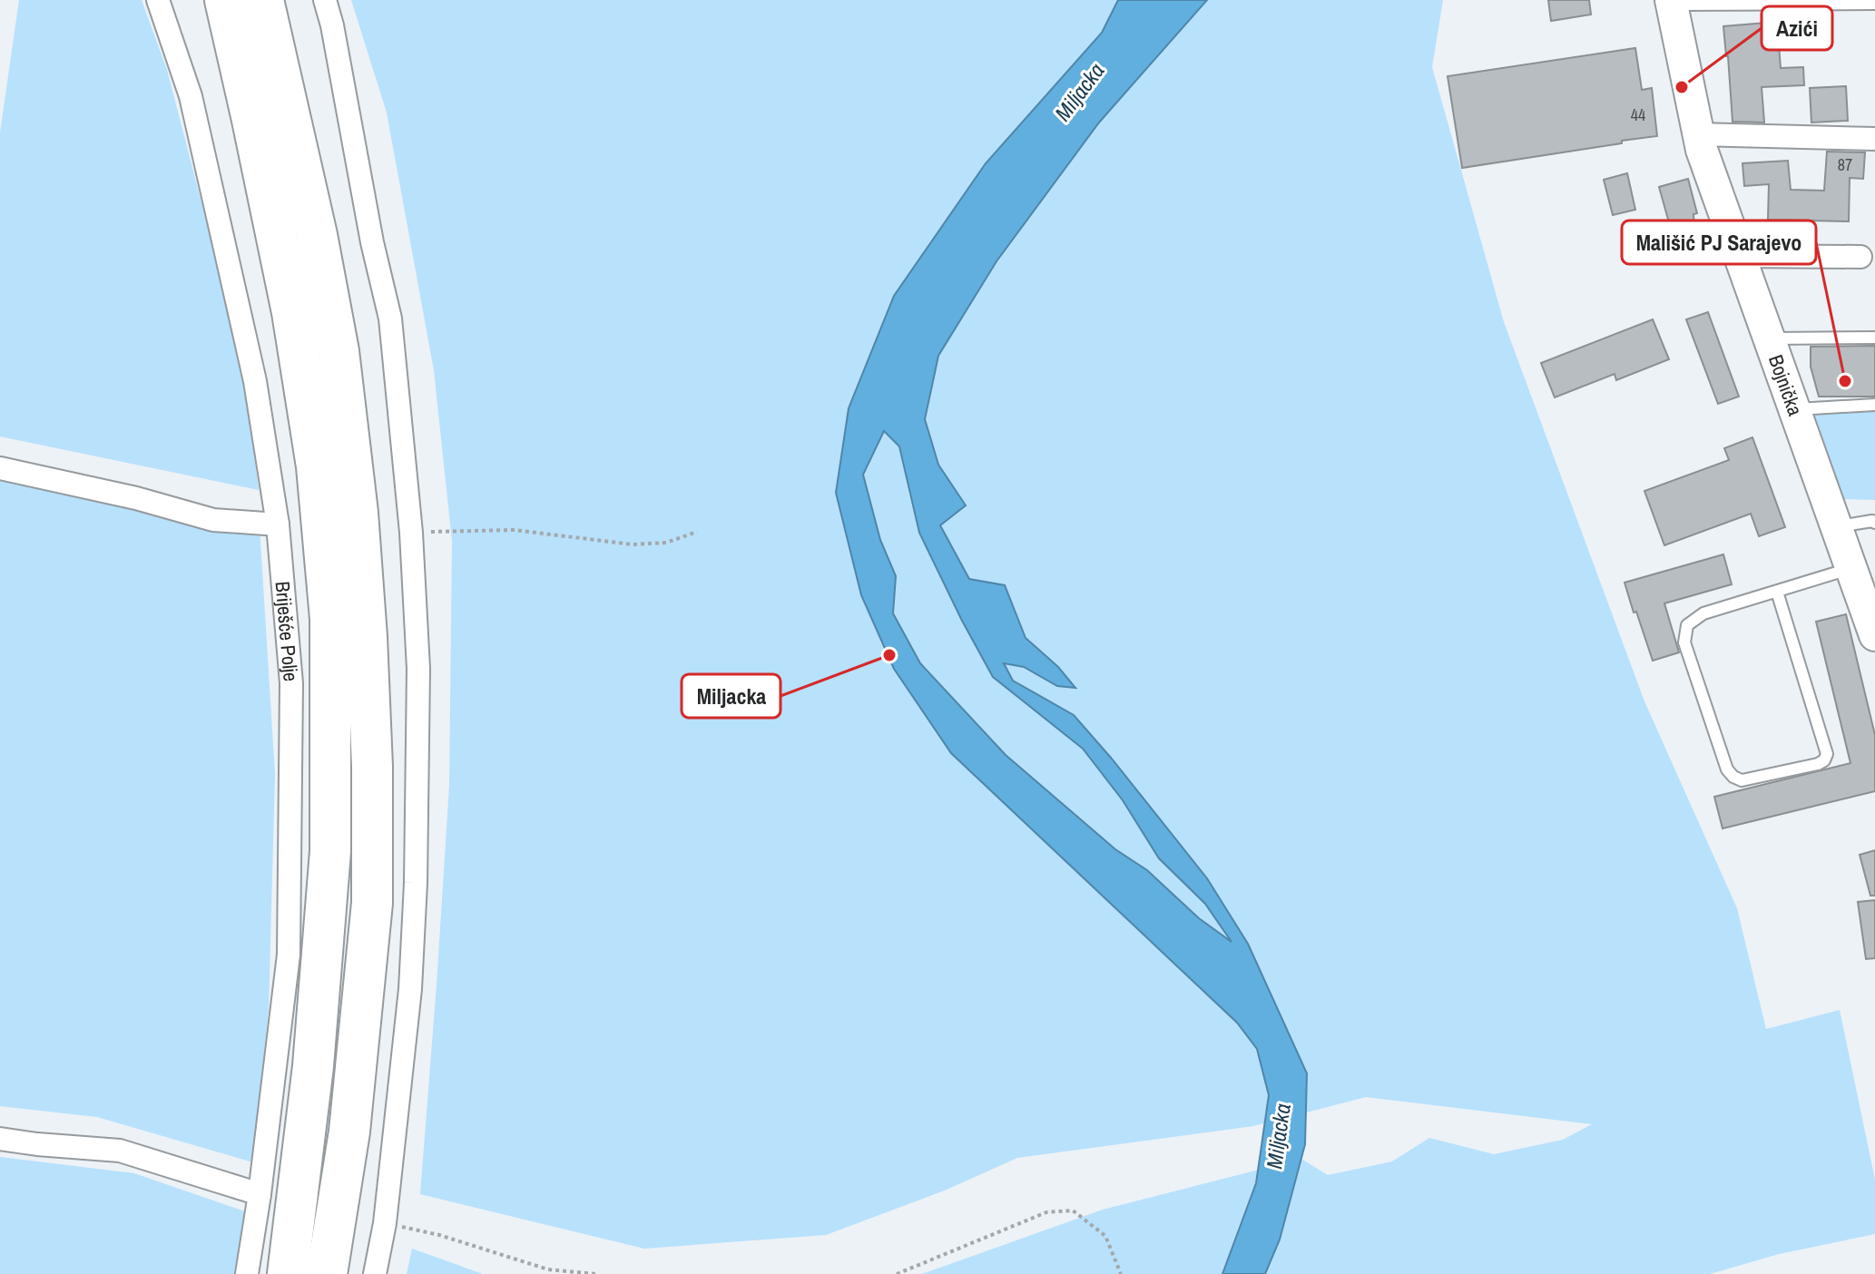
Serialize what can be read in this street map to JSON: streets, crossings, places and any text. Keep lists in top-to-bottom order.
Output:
{
  "streets": {
    "main road": ["Bojnička"],
    "street": ["Briješće Polje"]
  },
  "water": ["Miljacka"],
  "places": ["Azići", "Mališić PJ Sarajevo", "Miljacka"],
  "house_numbers": ["44", "87"]
}
